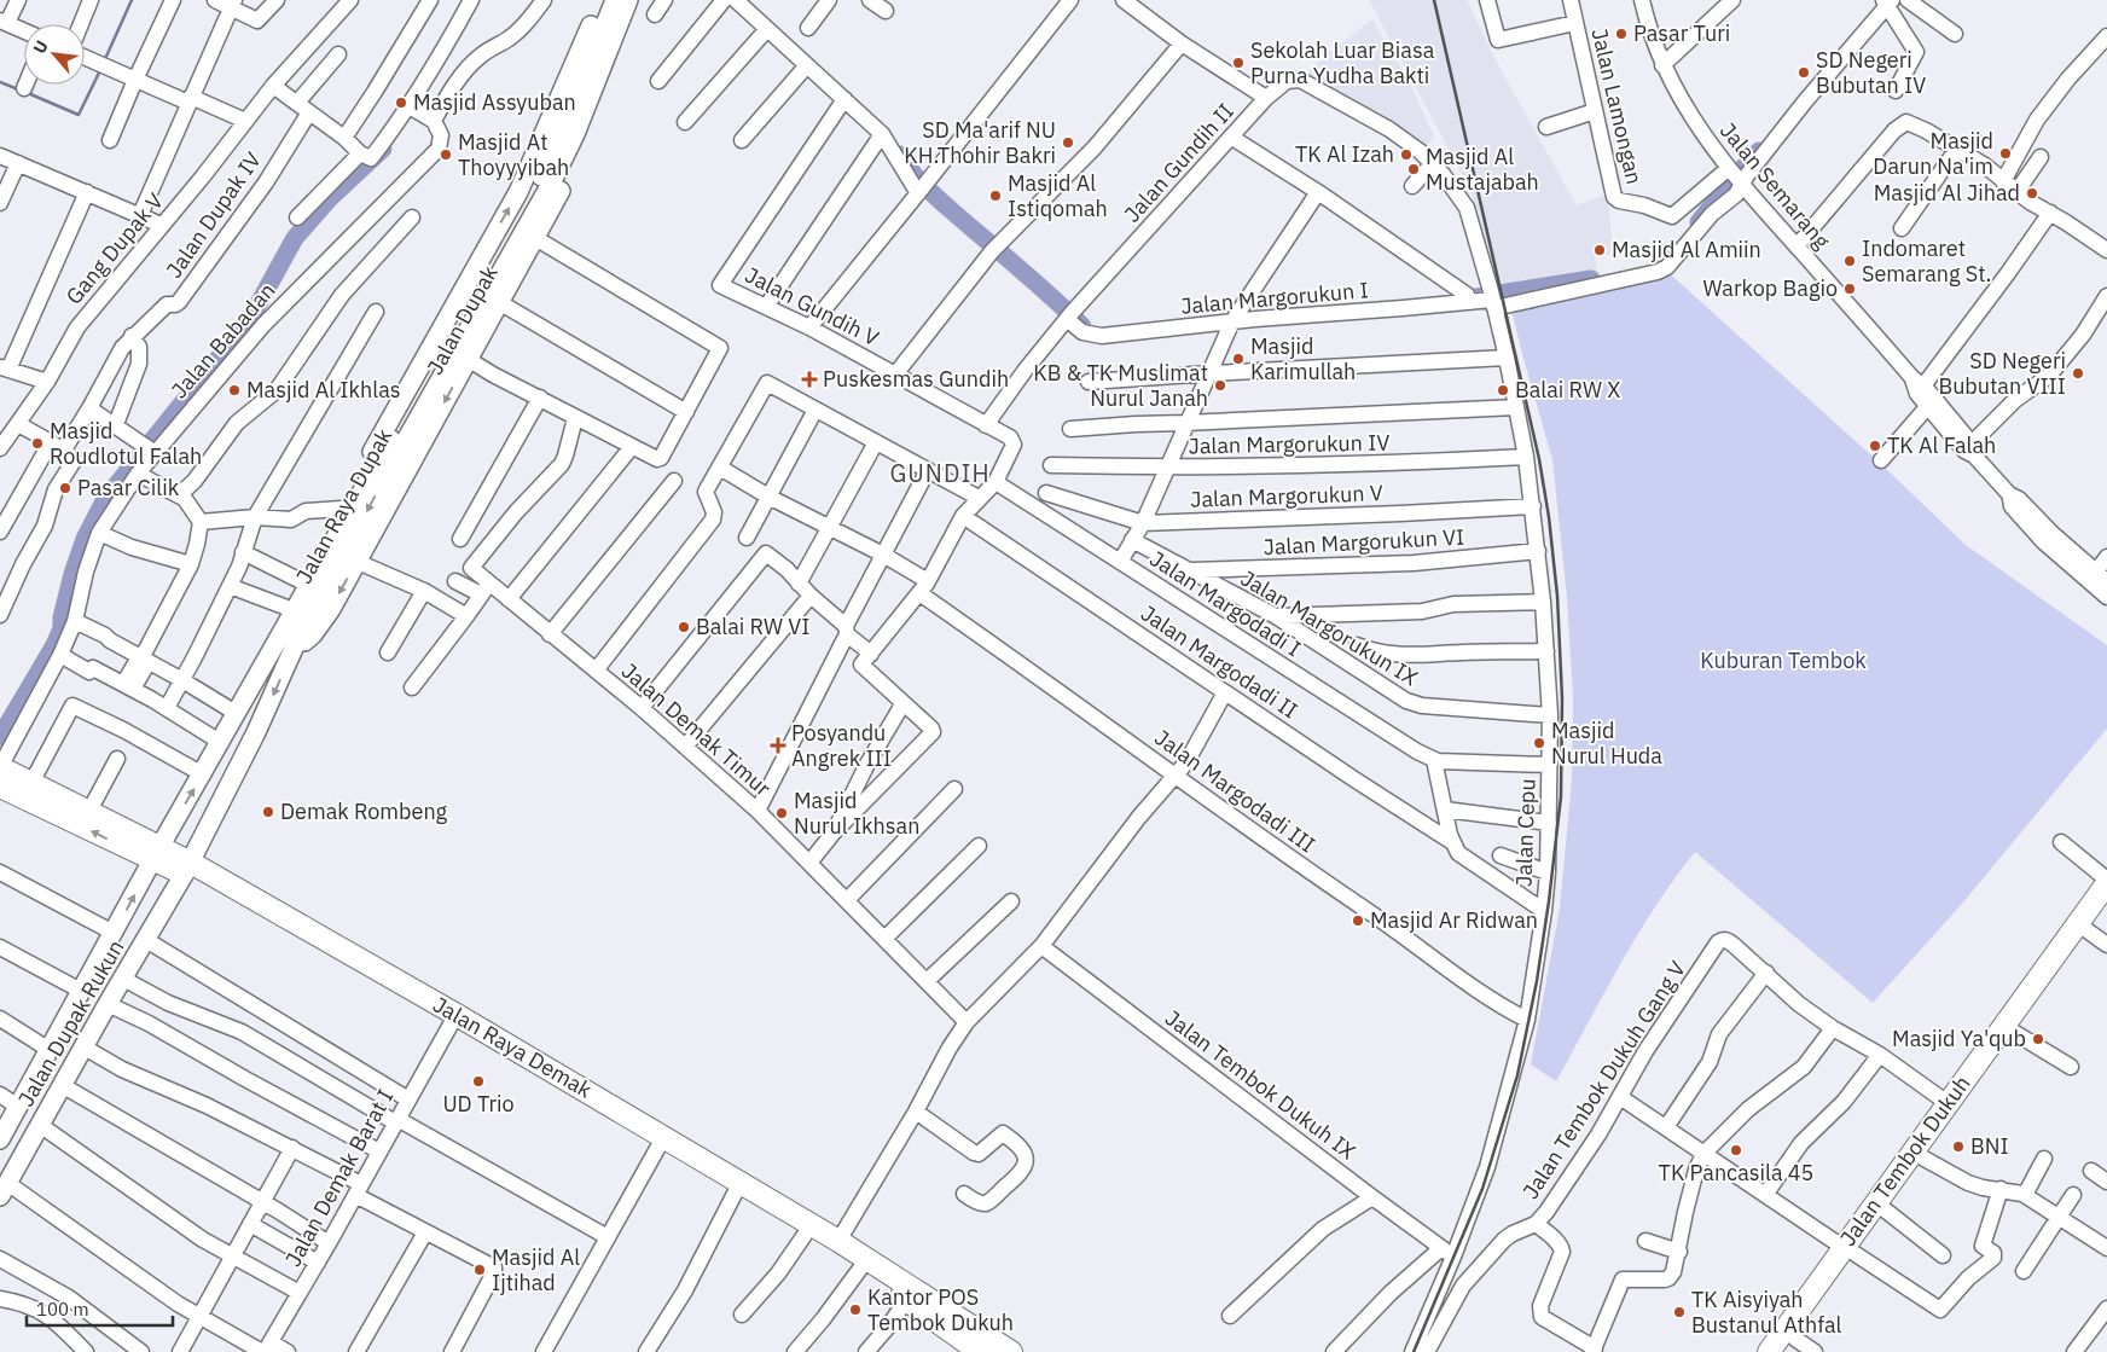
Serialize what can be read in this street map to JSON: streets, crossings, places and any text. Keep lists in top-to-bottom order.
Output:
{
  "streets": {
    "highway": ["Jalan Raya Demak", "Jalan Tembok Dukuh"],
    "main road": ["Jalan Dupak", "Jalan Raya Dupak", "Jalan Dupak Rukun"],
    "street": [
      "Jalan Lamongan",
      "Jalan Gundih II",
      "Jalan Semarang",
      "Jalan Dupak IV",
      "Gang Dupak V",
      "Jalan Margorukun I",
      "Jalan Gundih V",
      "Jalan Babadan",
      "Jalan Margorukun IV",
      "Jalan Margorukun V",
      "Jalan Margorukun VI",
      "Jalan Margodadi I",
      "Jalan Margorukun IX",
      "Jalan Margodadi II",
      "Jalan Demak Timur",
      "Jalan Margodadi III",
      "Jalan Cepu",
      "Jalan Tembok Dukuh Gang V",
      "Jalan Tembok Dukuh IX",
      "Jalan Demak Barat I"
    ]
  },
  "crossings": [
    ["Jalan Lamongan", "Jalan Semarang"],
    ["Jalan Lamongan", "Jalan Margorukun I"],
    ["Jalan Gundih II", "Jalan Margorukun I"],
    ["Jalan Gundih II", "Jalan Gundih V"],
    ["Jalan Gundih II", "Jalan Cepu"],
    ["Jalan Semarang", "Jalan Margorukun I"],
    ["Jalan Margorukun I", "Jalan Cepu"],
    ["Jalan Gundih V", "Jalan Margodadi I"],
    ["Jalan Gundih V", "Jalan Margodadi II"],
    ["Jalan Gundih V", "Jalan Margodadi III"],
    ["Jalan Dupak", "Jalan Raya Dupak"],
    ["Jalan Babadan", "Jalan Raya Demak"],
    ["Jalan Margorukun IV", "Jalan Cepu"],
    ["Jalan Margorukun V", "Jalan Cepu"],
    ["Jalan Raya Dupak", "Jalan Dupak Rukun"],
    ["Jalan Raya Dupak", "Jalan Raya Demak"],
    ["Jalan Margorukun VI", "Jalan Margorukun IX"],
    ["Jalan Margorukun VI", "Jalan Cepu"],
    ["Jalan Margorukun IX", "Jalan Cepu"],
    ["Jalan Margodadi II", "Jalan Cepu"],
    ["Jalan Margodadi III", "Jalan Cepu"],
    ["Jalan Cepu", "Jalan Tembok Dukuh IX"],
    ["Jalan Dupak Rukun", "Jalan Raya Demak"],
    ["Jalan Raya Demak", "Jalan Demak Barat I"]
  ],
  "districts": ["GUNDIH"],
  "parks": ["Kuburan Tembok"],
  "places": {
    "other": [
      "Pasar Turi",
      "Sekolah Luar Biasa Purna Yudha Bakti",
      "SD Negeri Bubutan IV",
      "Masjid Assyuban",
      "SD Ma'arif NU KH.Thohir Bakri",
      "Masjid Darun Na'im",
      "Masjid At Thoyyyibah",
      "TK Al Izah",
      "Masjid Al Mustajabah",
      "Masjid Al Jihad",
      "Masjid Al Istiqomah",
      "Masjid Al Amiin",
      "Indomaret Semarang St.",
      "Warkop Bagio",
      "Masjid Karimullah",
      "SD Negeri Bubutan VIII",
      "KB & TK Muslimat Nurul Janah",
      "Masjid Al Ikhlas",
      "Balai RW X",
      "Masjid Roudlotul Falah",
      "TK Al Falah",
      "Pasar Cilik",
      "Balai RW VI",
      "Masjid Nurul Huda",
      "Demak Rombeng",
      "Masjid Nurul Ikhsan",
      "Masjid Ar Ridwan",
      "Masjid Ya'qub",
      "UD Trio",
      "BNI",
      "TK Pancasila 45",
      "Masjid Al Ijtihad",
      "Kantor POS Tembok Dukuh",
      "TK Aisyiyah Bustanul Athfal"
    ],
    "health": ["Puskesmas Gundih", "Posyandu Angrek III"]
  },
  "scale_bar": "100 m",
  "north": "top left"
}
